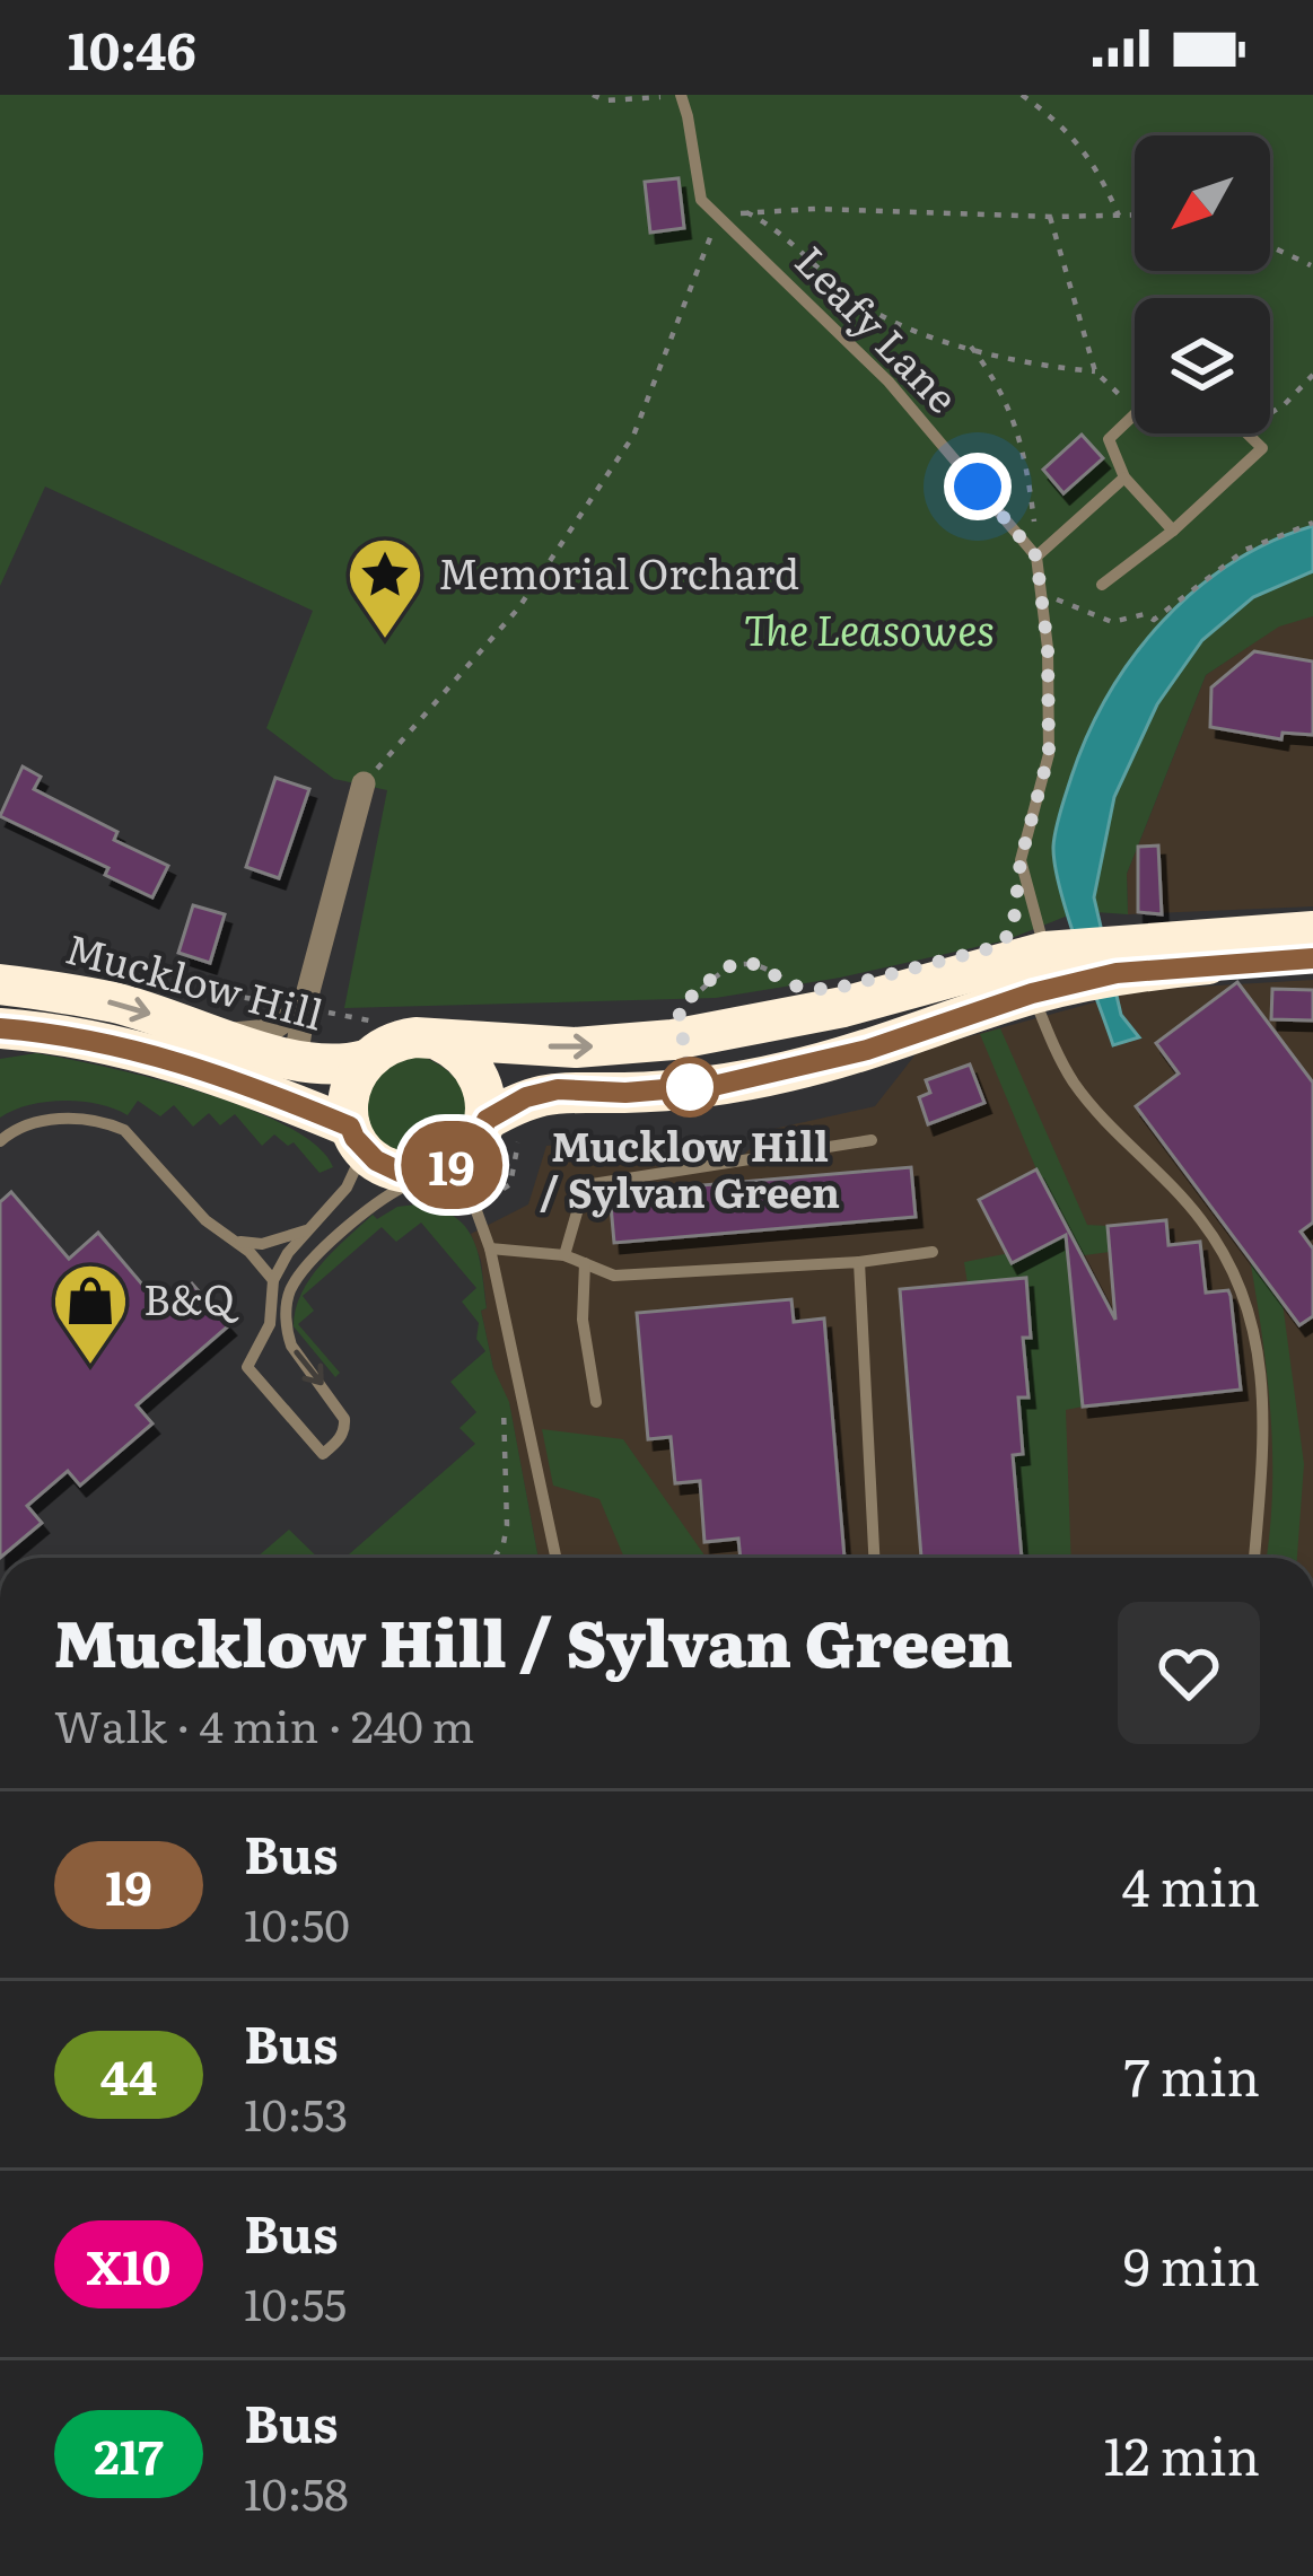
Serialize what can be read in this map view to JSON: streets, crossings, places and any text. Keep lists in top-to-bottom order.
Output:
{
  "streets": {
    "highway": ["Mucklow Hill"],
    "lane": ["Leafy Lane"]
  },
  "crossings": [
    ["Leafy Lane", "Mucklow Hill"]
  ],
  "parks": ["The Leasowes"],
  "places": {
    "place": ["Memorial Orchard"],
    "other": ["Mucklow Hill / Sylvan Green"],
    "shop": ["B&Q"]
  },
  "lines": ["bus line 19"],
  "north": "bottom left",
  "page": {
    "status": "10:46",
    "on_map": "19",
    "heading": ["Mucklow Hill / Sylvan Green", "Walk · 4 min · 240 m"],
    "list": [
      {
        "mark": "19",
        "name": "Bus",
        "note": "10:50",
        "value": "4 min"
      },
      {
        "mark": "44",
        "name": "Bus",
        "note": "10:53",
        "value": "7 min"
      },
      {
        "mark": "X10",
        "name": "Bus",
        "note": "10:55",
        "value": "9 min"
      },
      {
        "mark": "217",
        "name": "Bus",
        "note": "10:58",
        "value": "12 min"
      }
    ]
  }
}
